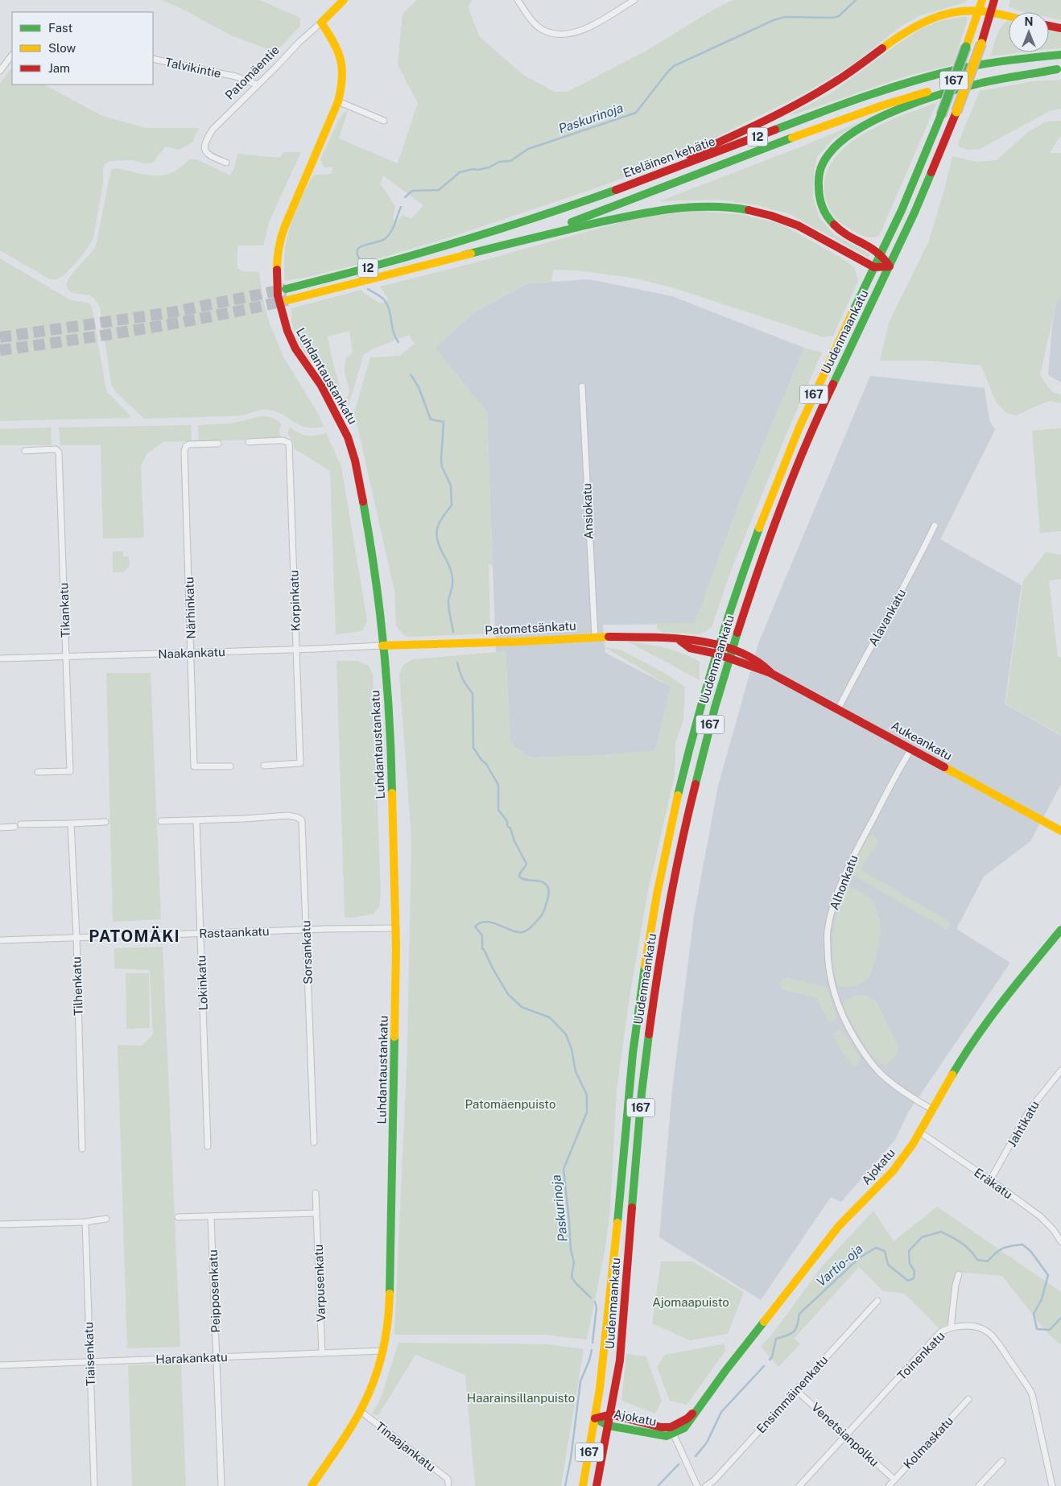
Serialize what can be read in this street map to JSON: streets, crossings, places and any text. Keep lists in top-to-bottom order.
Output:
{
  "streets": {
    "main road": [
      "Patomäentie",
      "167",
      "12",
      "Eteläinen kehätie",
      "Uudenmaankatu",
      "Luhdantaustankatu",
      "Patometsänkatu",
      "Aukeankatu",
      "Ajokatu"
    ],
    "street": [
      "Talvikintie",
      "Ansiokatu",
      "Korpinkatu",
      "Närhinkatu",
      "Tikankatu",
      "Alavankatu",
      "Naakankatu",
      "Alhonkatu",
      "Rastaankatu",
      "Sorsankatu",
      "Lokinkatu",
      "Tilhenkatu",
      "Jahtikatu",
      "Eräkatu",
      "Varpusenkatu",
      "Peipposenkatu",
      "Tiaisenkatu",
      "Toinenkatu",
      "Harakankatu",
      "Ensimmäinenkatu",
      "Venetsianpolku",
      "Kolmaskatu",
      "Tinaajankatu"
    ]
  },
  "crossings": [
    ["Talvikintie", "Patomäentie"],
    ["Patomäentie", "Luhdantaustankatu"],
    ["Uudenmaankatu", "Patometsänkatu"],
    ["Uudenmaankatu", "Aukeankatu"],
    ["Uudenmaankatu", "Ajokatu"],
    ["Luhdantaustankatu", "Patometsänkatu"],
    ["Luhdantaustankatu", "Naakankatu"],
    ["Luhdantaustankatu", "Rastaankatu"],
    ["Luhdantaustankatu", "Harakankatu"],
    ["Luhdantaustankatu", "Tinaajankatu"],
    ["Ansiokatu", "Patometsänkatu"],
    ["Korpinkatu", "Naakankatu"],
    ["Närhinkatu", "Naakankatu"],
    ["Tikankatu", "Naakankatu"],
    ["Alavankatu", "Aukeankatu"],
    ["Patometsänkatu", "Naakankatu"],
    ["Patometsänkatu", "Aukeankatu"],
    ["Aukeankatu", "Alhonkatu"],
    ["Alhonkatu", "Ajokatu"],
    ["Rastaankatu", "Sorsankatu"],
    ["Rastaankatu", "Lokinkatu"],
    ["Rastaankatu", "Tilhenkatu"],
    ["Sorsankatu", "Lokinkatu"],
    ["Jahtikatu", "Eräkatu"],
    ["Ajokatu", "Eräkatu"],
    ["Varpusenkatu", "Harakankatu"],
    ["Peipposenkatu", "Harakankatu"],
    ["Tiaisenkatu", "Harakankatu"],
    ["Toinenkatu", "Venetsianpolku"],
    ["Ensimmäinenkatu", "Venetsianpolku"],
    ["Venetsianpolku", "Kolmaskatu"]
  ],
  "districts": ["PATOMÄKI"],
  "water": ["Paskurinoja", "Vartio-oja"],
  "parks": ["Patomäenpuisto", "Ajomaapuisto", "Haarainsillanpuisto"],
  "legend": ["Fast", "Slow", "Jam"],
  "north": "top"
}
